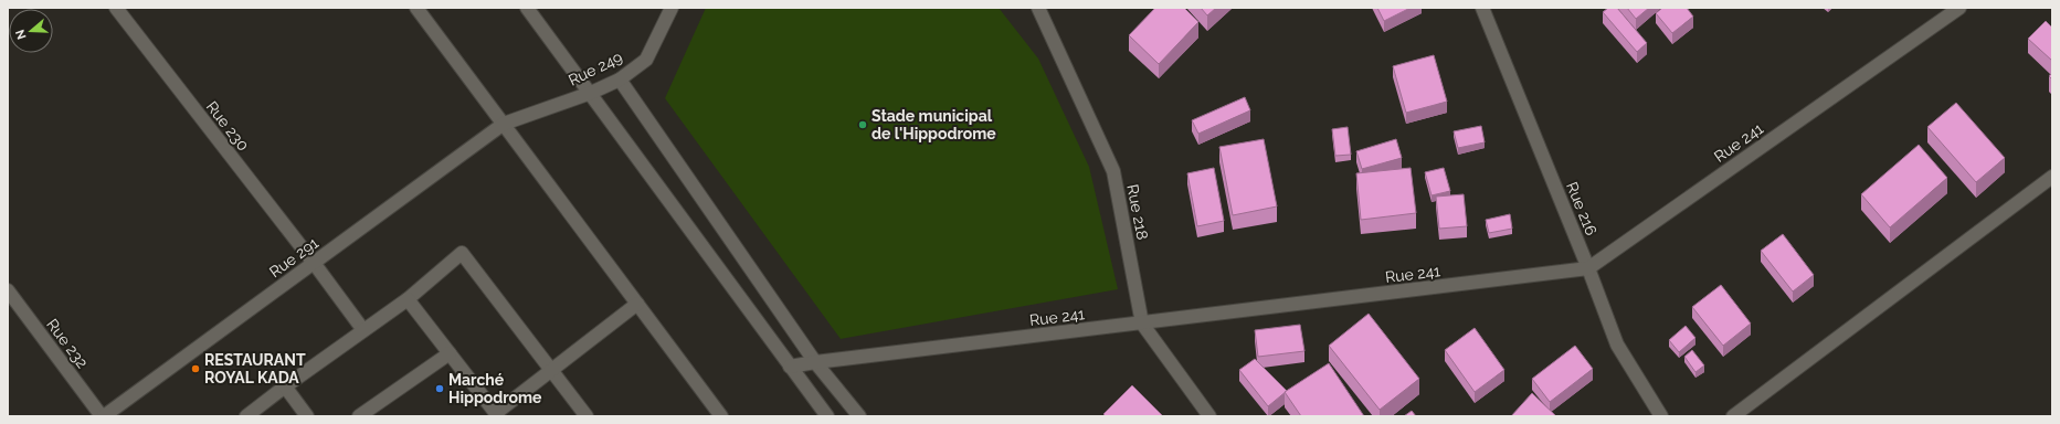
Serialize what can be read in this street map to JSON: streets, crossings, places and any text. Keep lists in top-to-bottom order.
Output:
{
  "streets": {
    "street": [
      "Rue 249",
      "Rue 230",
      "Rue 241",
      "Rue 216",
      "Rue 218",
      "Rue 291",
      "Rue 232"
    ]
  },
  "crossings": [
    ["Rue 249", "Rue 291"],
    ["Rue 230", "Rue 291"],
    ["Rue 241", "Rue 216"],
    ["Rue 241", "Rue 218"],
    ["Rue 291", "Rue 232"]
  ],
  "places": ["Stade municipal de l'Hippodrome", "RESTAURANT ROYAL KADA", "Marché Hippodrome"],
  "north": "left"
}
